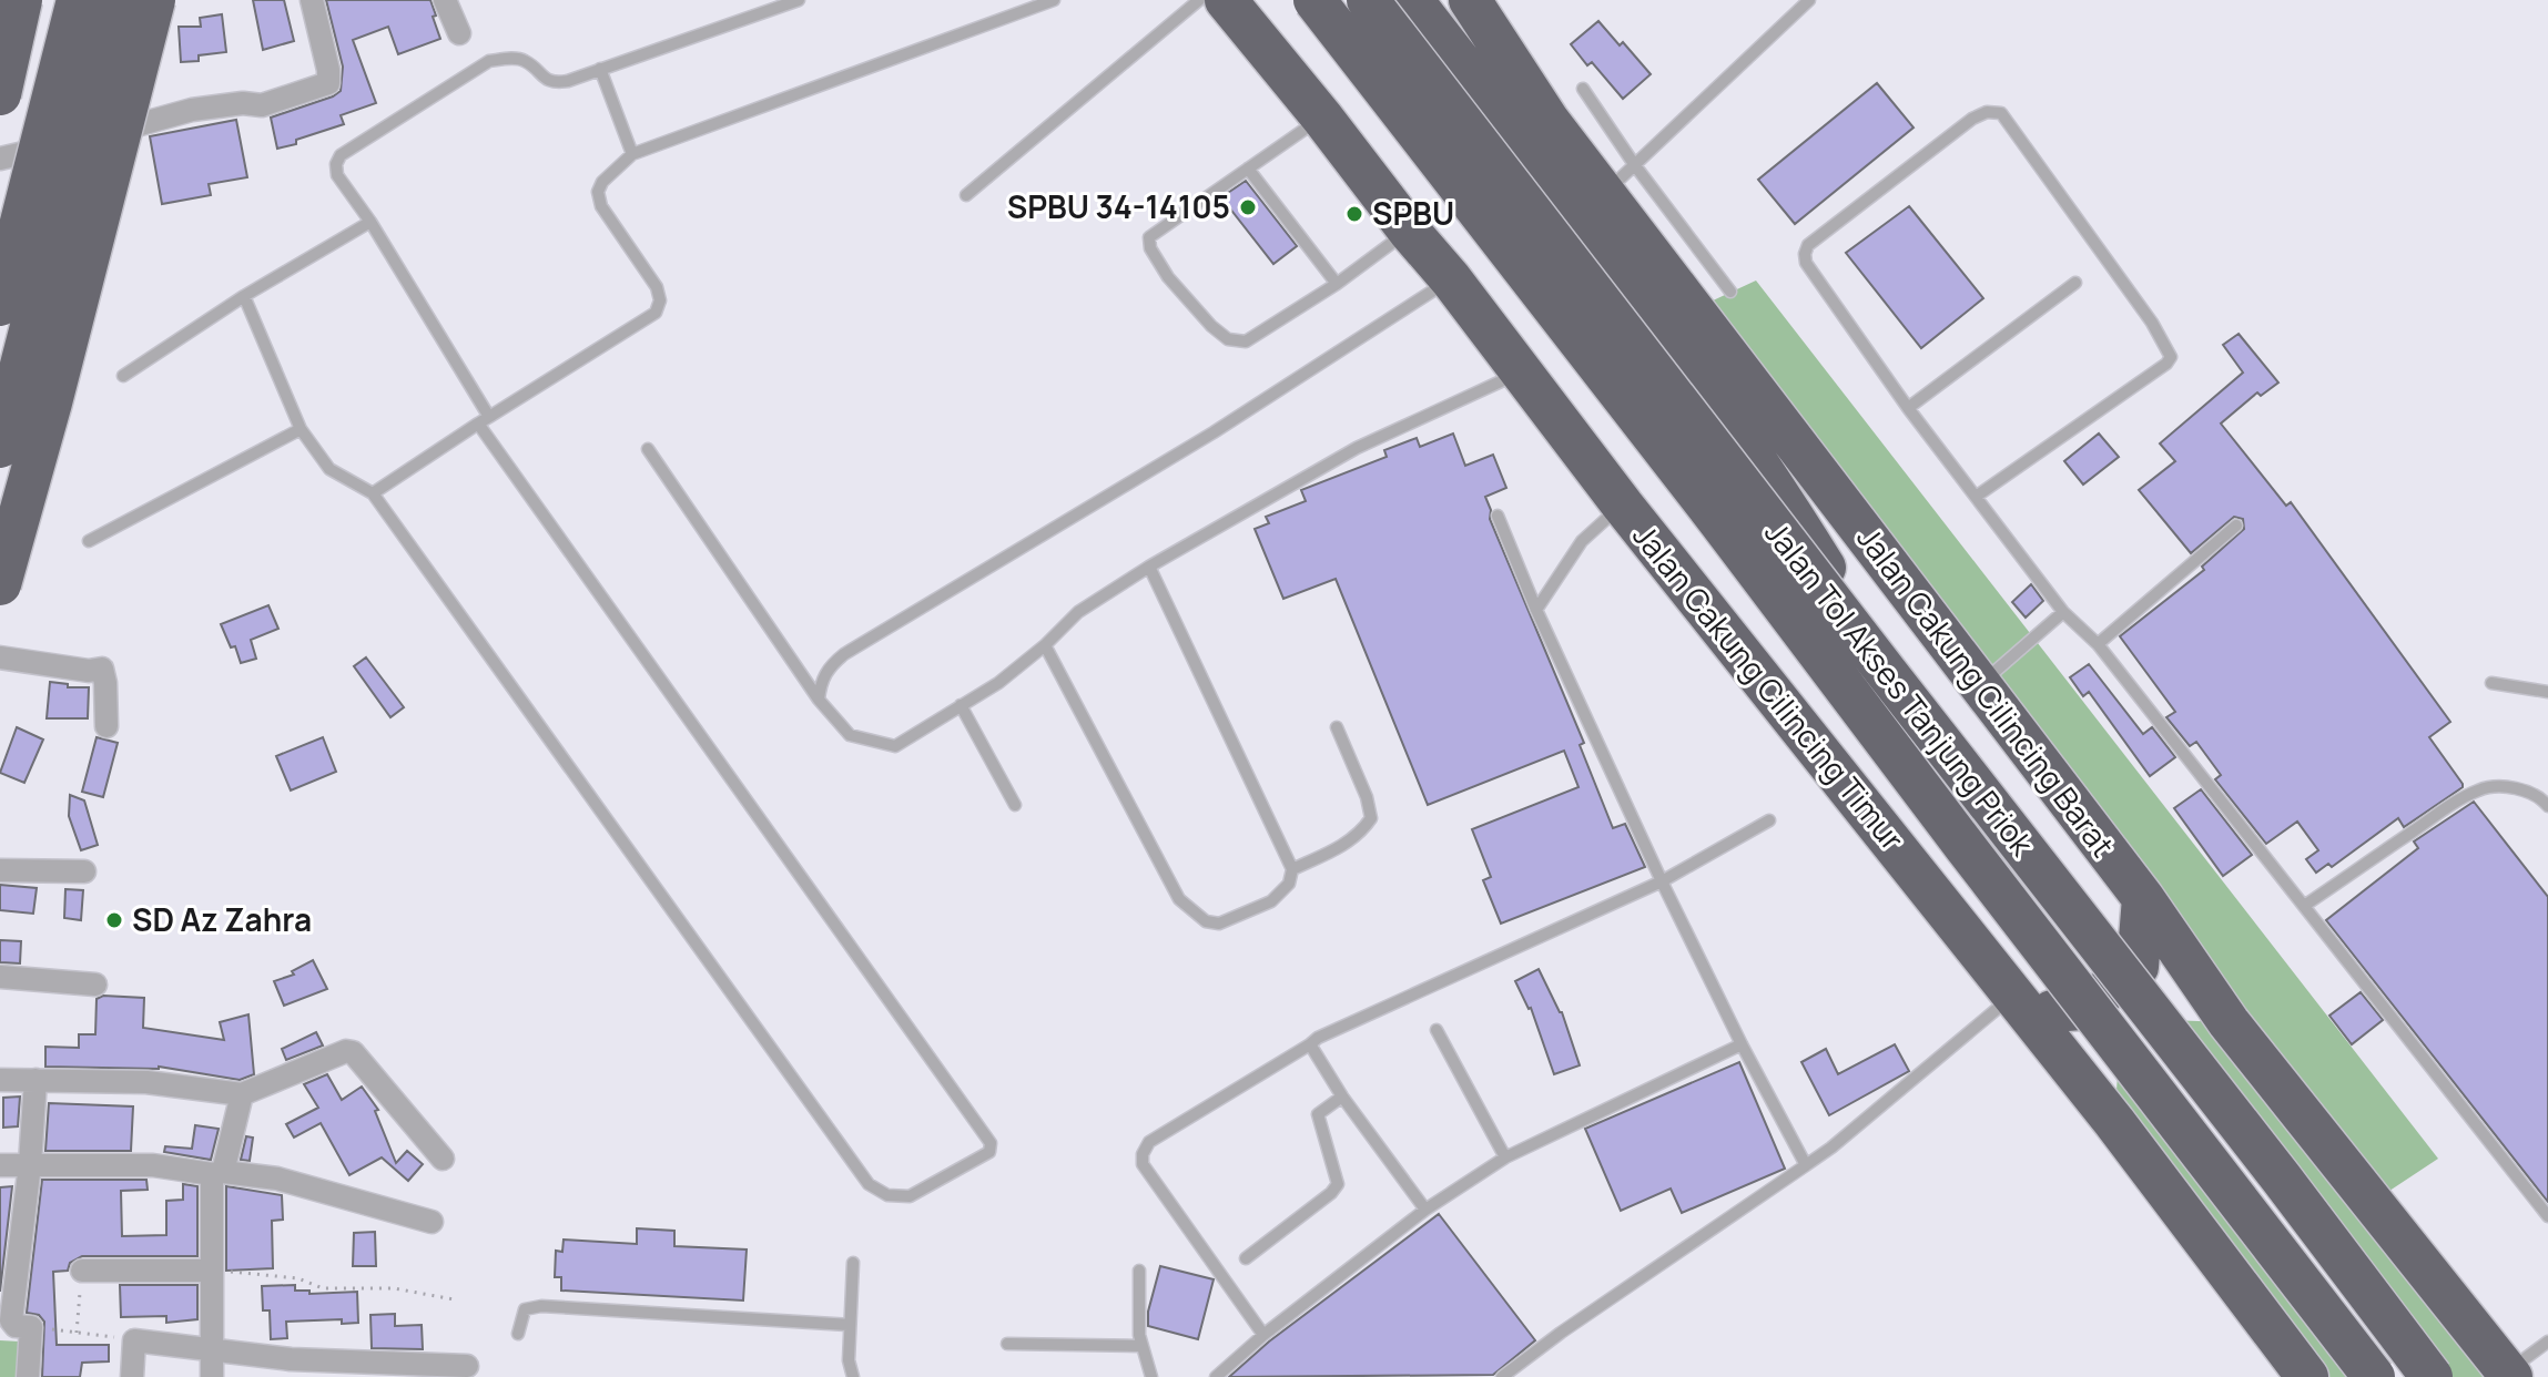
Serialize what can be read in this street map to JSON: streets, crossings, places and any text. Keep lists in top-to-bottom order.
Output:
{
  "streets": {
    "highway": ["Jalan Cakung Cilincing Timur", "Jalan Tol Akses Tanjung Priok", "Jalan Cakung Cilincing Barat"]
  },
  "places": ["SPBU 34-14105", "SPBU", "SD Az Zahra"]
}
